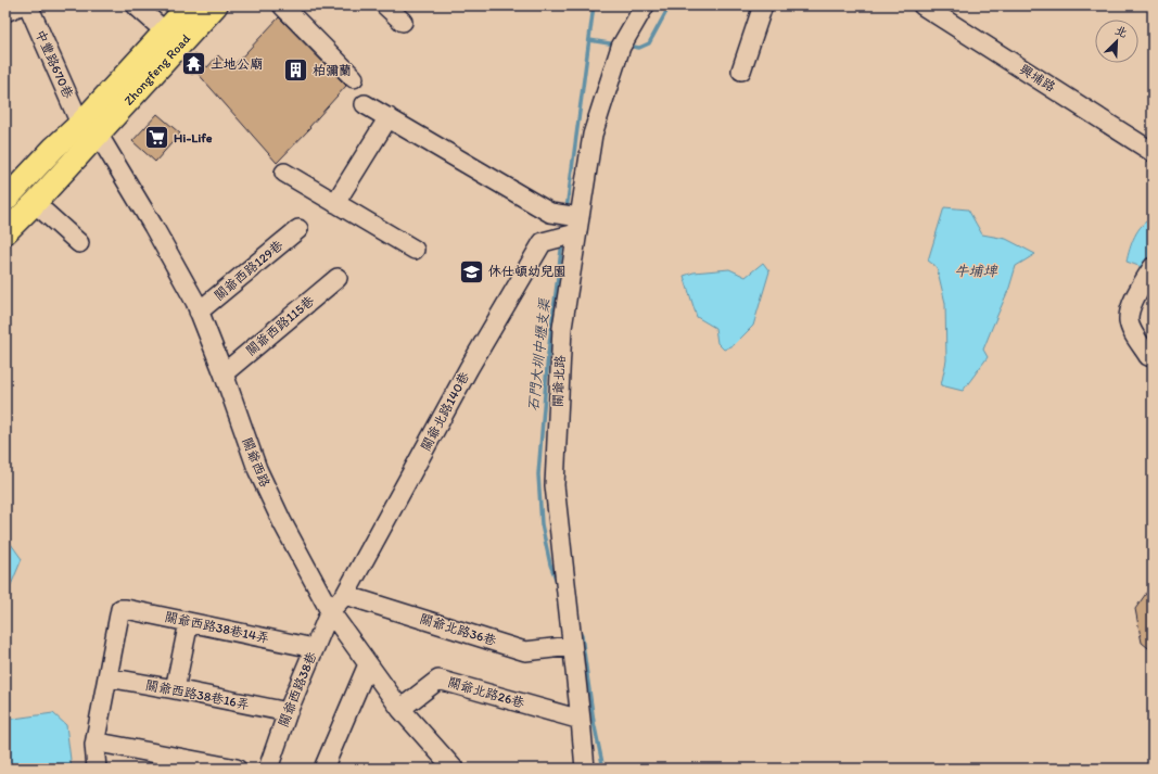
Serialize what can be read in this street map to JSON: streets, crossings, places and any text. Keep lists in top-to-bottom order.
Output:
{
  "streets": {
    "main road": ["Zhongfeng Road"],
    "street": [
      "中豐路670巷",
      "興埔路",
      "關爺西路129巷",
      "關爺西路115巷",
      "關爺北路",
      "關爺北路140巷",
      "關爺西路",
      "關爺西路38巷14弄",
      "關爺北路36巷",
      "關爺西路38巷",
      "關爺北路26巷",
      "關爺西路38巷16弄"
    ]
  },
  "crossings": [
    ["中豐路670巷", "Zhongfeng Road"],
    ["中豐路670巷", "關爺西路"],
    ["Zhongfeng Road", "關爺西路"],
    ["關爺西路129巷", "關爺西路"],
    ["關爺西路115巷", "關爺西路"],
    ["關爺北路", "關爺北路140巷"],
    ["關爺北路", "關爺北路36巷"],
    ["關爺北路", "關爺北路26巷"],
    ["關爺北路140巷", "關爺西路"],
    ["關爺北路140巷", "關爺北路36巷"],
    ["關爺北路140巷", "關爺西路38巷"],
    ["關爺西路", "關爺西路38巷"],
    ["關爺西路", "關爺北路26巷"],
    ["關爺西路38巷14弄", "關爺西路38巷"],
    ["關爺西路38巷14弄", "關爺西路38巷16弄"],
    ["關爺西路38巷", "關爺西路38巷16弄"]
  ],
  "water": ["牛埔埤", "石門大圳中壢支渠"],
  "places": {
    "temple": ["土地公廟"],
    "building": ["柏彌蘭"],
    "supermarket": ["Hi-Life"],
    "school or university": ["休仕頓幼兒園"]
  },
  "north": "top right"
}
